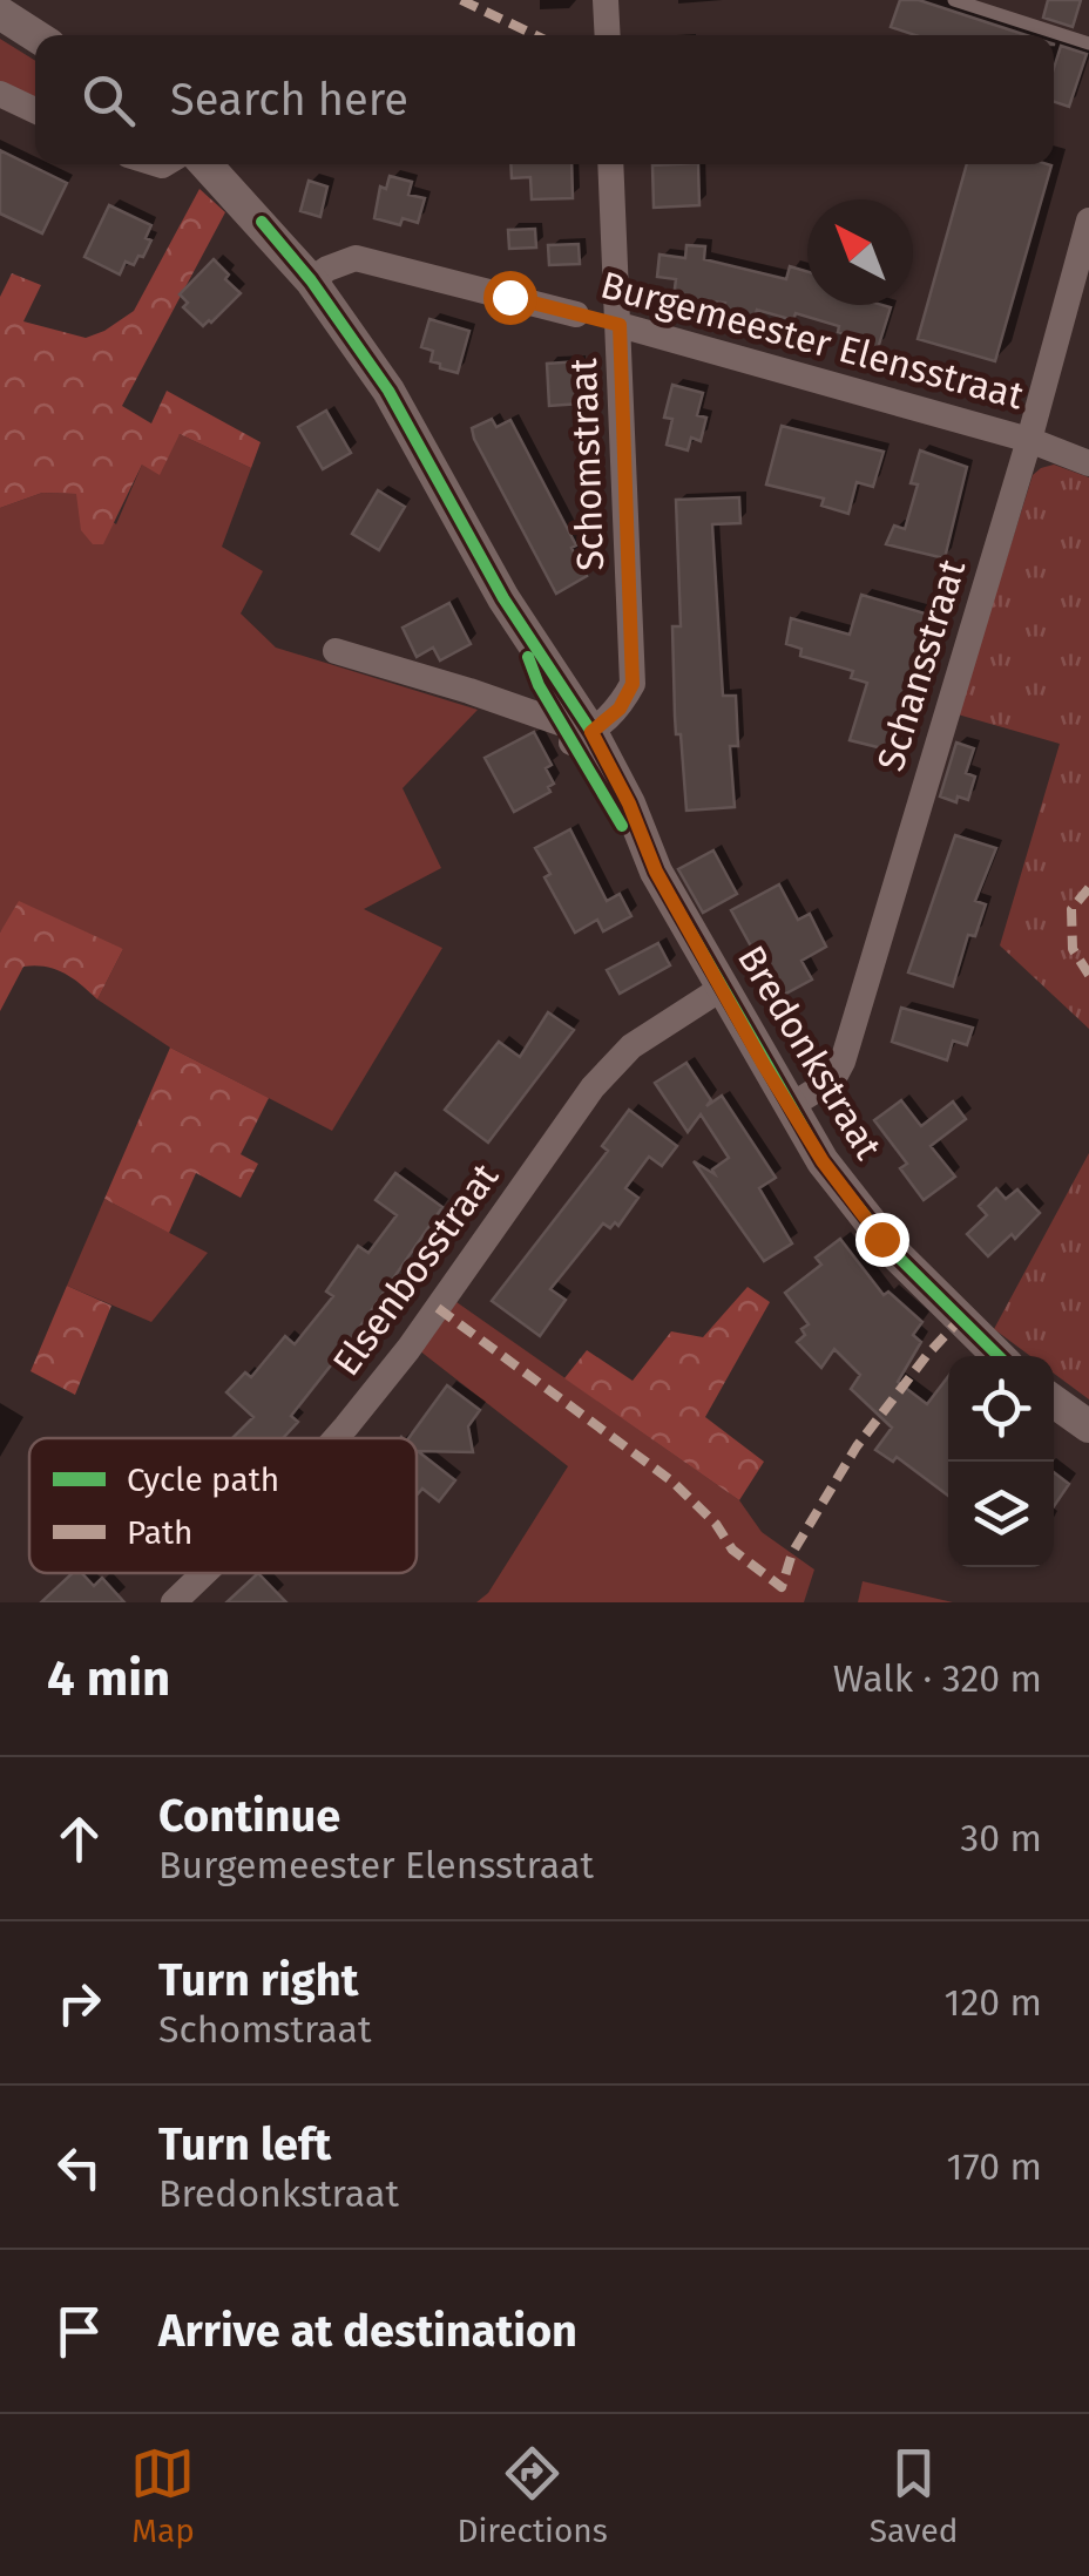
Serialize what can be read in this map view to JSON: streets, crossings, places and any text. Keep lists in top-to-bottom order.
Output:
{
  "streets": {
    "street": [
      "Burgemeester Elensstraat",
      "Schomstraat",
      "Schansstraat",
      "Bredonkstraat",
      "Elsenbosstraat"
    ]
  },
  "crossings": [
    ["Burgemeester Elensstraat", "Schomstraat"],
    ["Burgemeester Elensstraat", "Schansstraat"],
    ["Burgemeester Elensstraat", "Bredonkstraat"],
    ["Schomstraat", "Bredonkstraat"],
    ["Schansstraat", "Bredonkstraat"],
    ["Bredonkstraat", "Elsenbosstraat"]
  ],
  "legend": ["Cycle path", "Path"],
  "north": "top left",
  "page": {
    "search": "Search here",
    "heading": ["4 min", "Walk · 320 m"],
    "list": [
      ["Continue", "Burgemeester Elensstraat", "30 m"],
      ["Turn right", "Schomstraat", "120 m"],
      ["Turn left", "Bredonkstraat", "170 m"],
      "Arrive at destination"
    ],
    "nav": ["Map", "Directions", "Saved"]
  }
}
